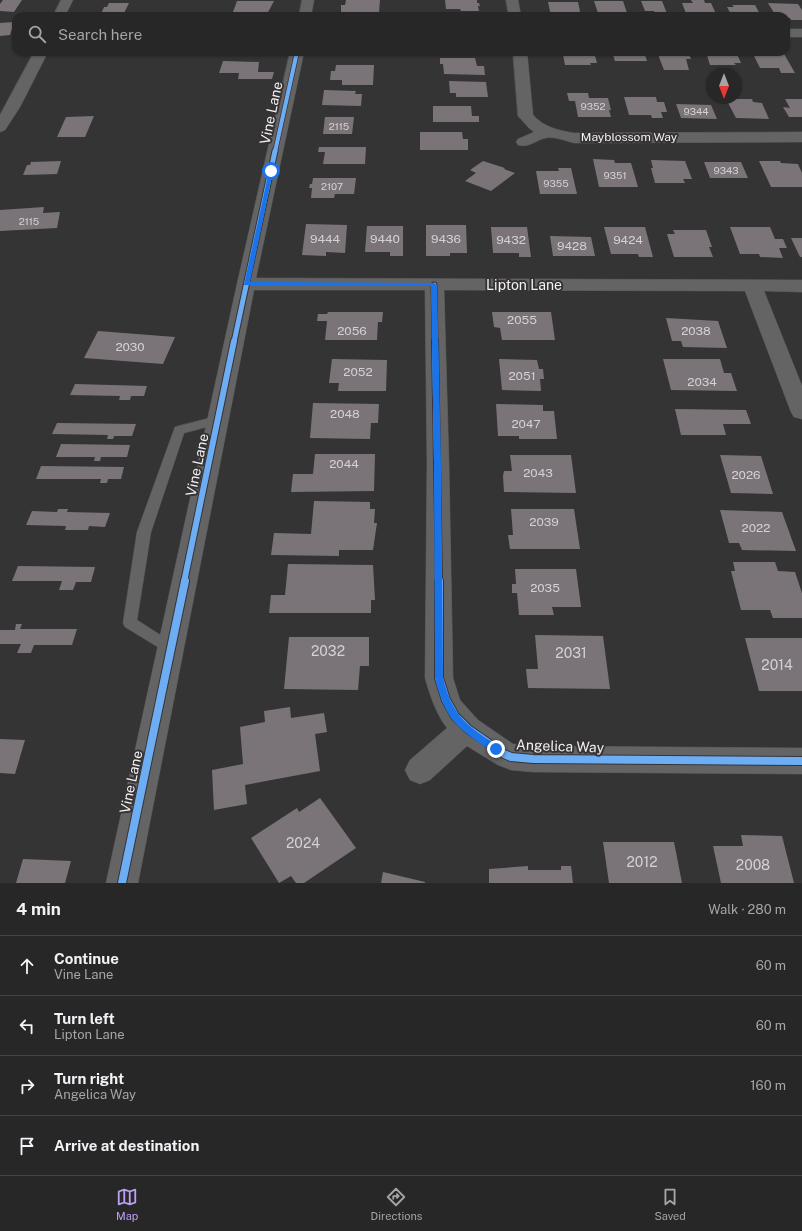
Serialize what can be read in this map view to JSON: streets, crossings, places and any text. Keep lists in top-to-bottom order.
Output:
{
  "streets": {
    "street": [
      "Vine Lane",
      "Mayblossom Way",
      "Lipton Lane",
      "Angelica Way"
    ]
  },
  "crossings": [
    ["Vine Lane", "Lipton Lane"],
    ["Lipton Lane", "Angelica Way"]
  ],
  "house_numbers": [
    "9352",
    "9344",
    "2115",
    "9343",
    "9351",
    "9355",
    "2107",
    "2115",
    "9444",
    "9440",
    "9436",
    "9432",
    "9424",
    "9428",
    "2055",
    "2056",
    "2038",
    "2030",
    "2052",
    "2051",
    "2034",
    "2048",
    "2047",
    "2044",
    "2043",
    "2026",
    "2039",
    "2022",
    "2035",
    "2032",
    "2031",
    "2014",
    "2024",
    "2012",
    "2008"
  ],
  "north": "bottom",
  "page": {
    "search": "Search here",
    "heading": ["4 min", "Walk · 280 m"],
    "list": [
      ["Continue", "Vine Lane", "60 m"],
      ["Turn left", "Lipton Lane", "60 m"],
      ["Turn right", "Angelica Way", "160 m"],
      "Arrive at destination"
    ],
    "nav": ["Map", "Directions", "Saved"]
  }
}
